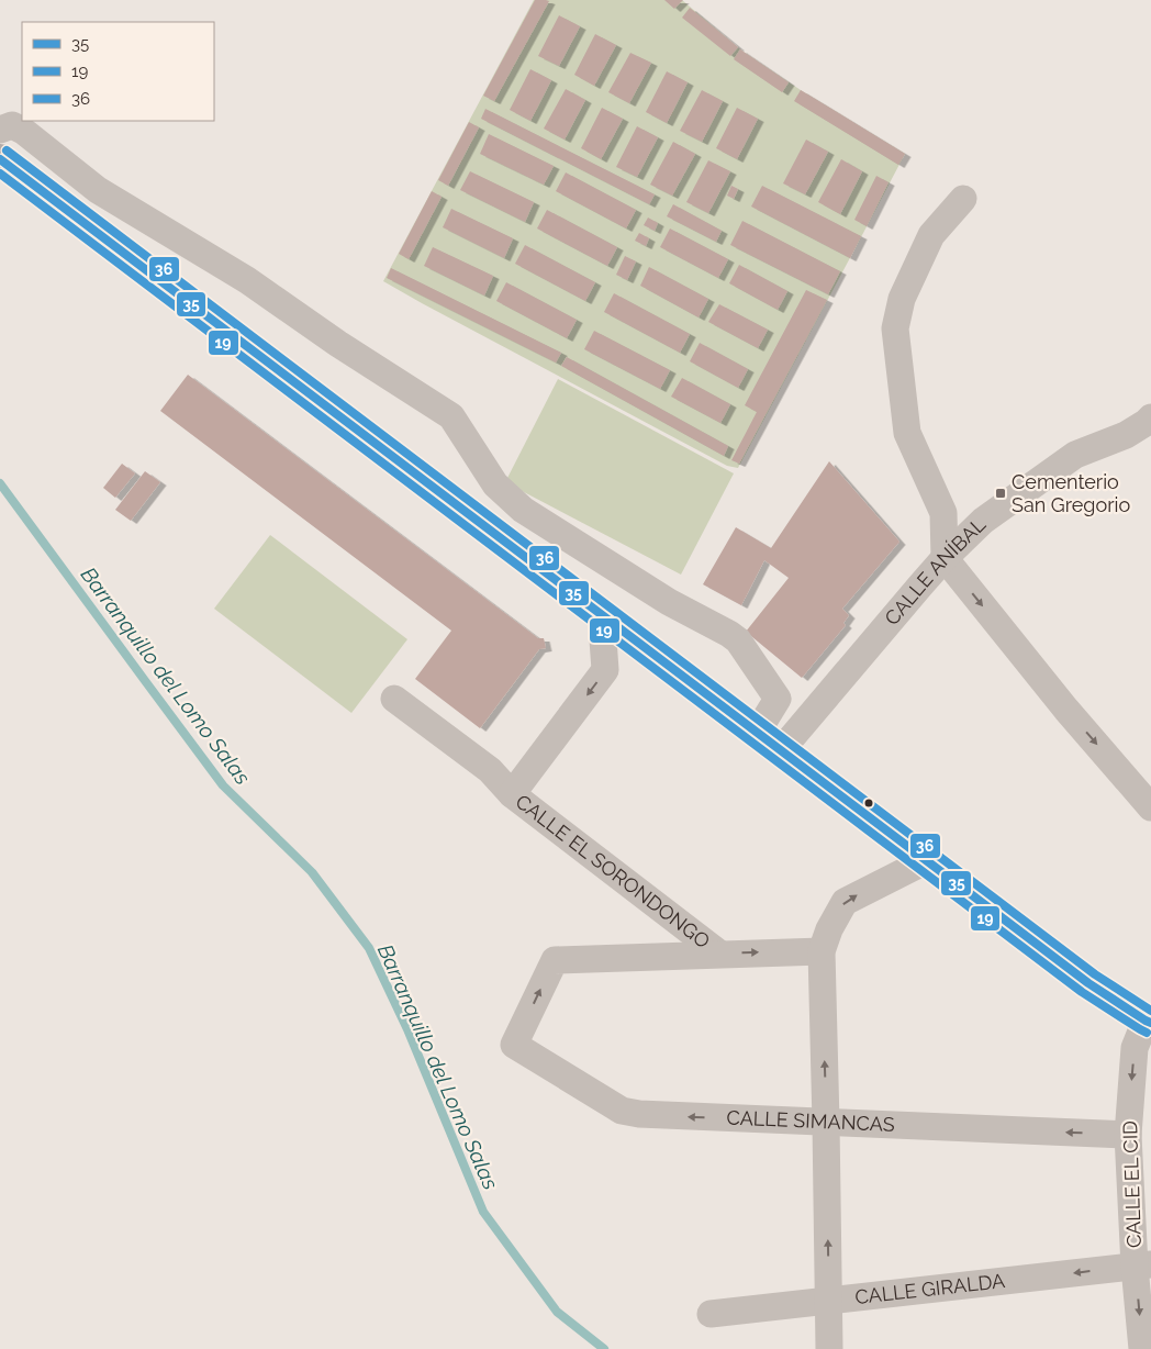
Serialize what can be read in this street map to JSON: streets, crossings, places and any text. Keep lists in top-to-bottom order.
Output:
{
  "streets": {
    "street": [
      "CALLE ANÍBAL",
      "CALLE EL SORONDONGO",
      "CALLE SIMANCAS",
      "CALLE EL CID",
      "CALLE GIRALDA"
    ]
  },
  "crossings": [
    ["CALLE EL SORONDONGO", "CALLE SIMANCAS"],
    ["CALLE SIMANCAS", "CALLE EL CID"],
    ["CALLE EL CID", "CALLE GIRALDA"]
  ],
  "one_way": ["CALLE EL SORONDONGO", "CALLE EL CID", "CALLE GIRALDA"],
  "water": ["Barranquillo del Lomo Salas"],
  "places": {
    "transit": ["Cementerio San Gregorio"]
  },
  "lines": ["transit line 36", "transit line 35", "transit line 19"],
  "legend": ["35", "19", "36"]
}
